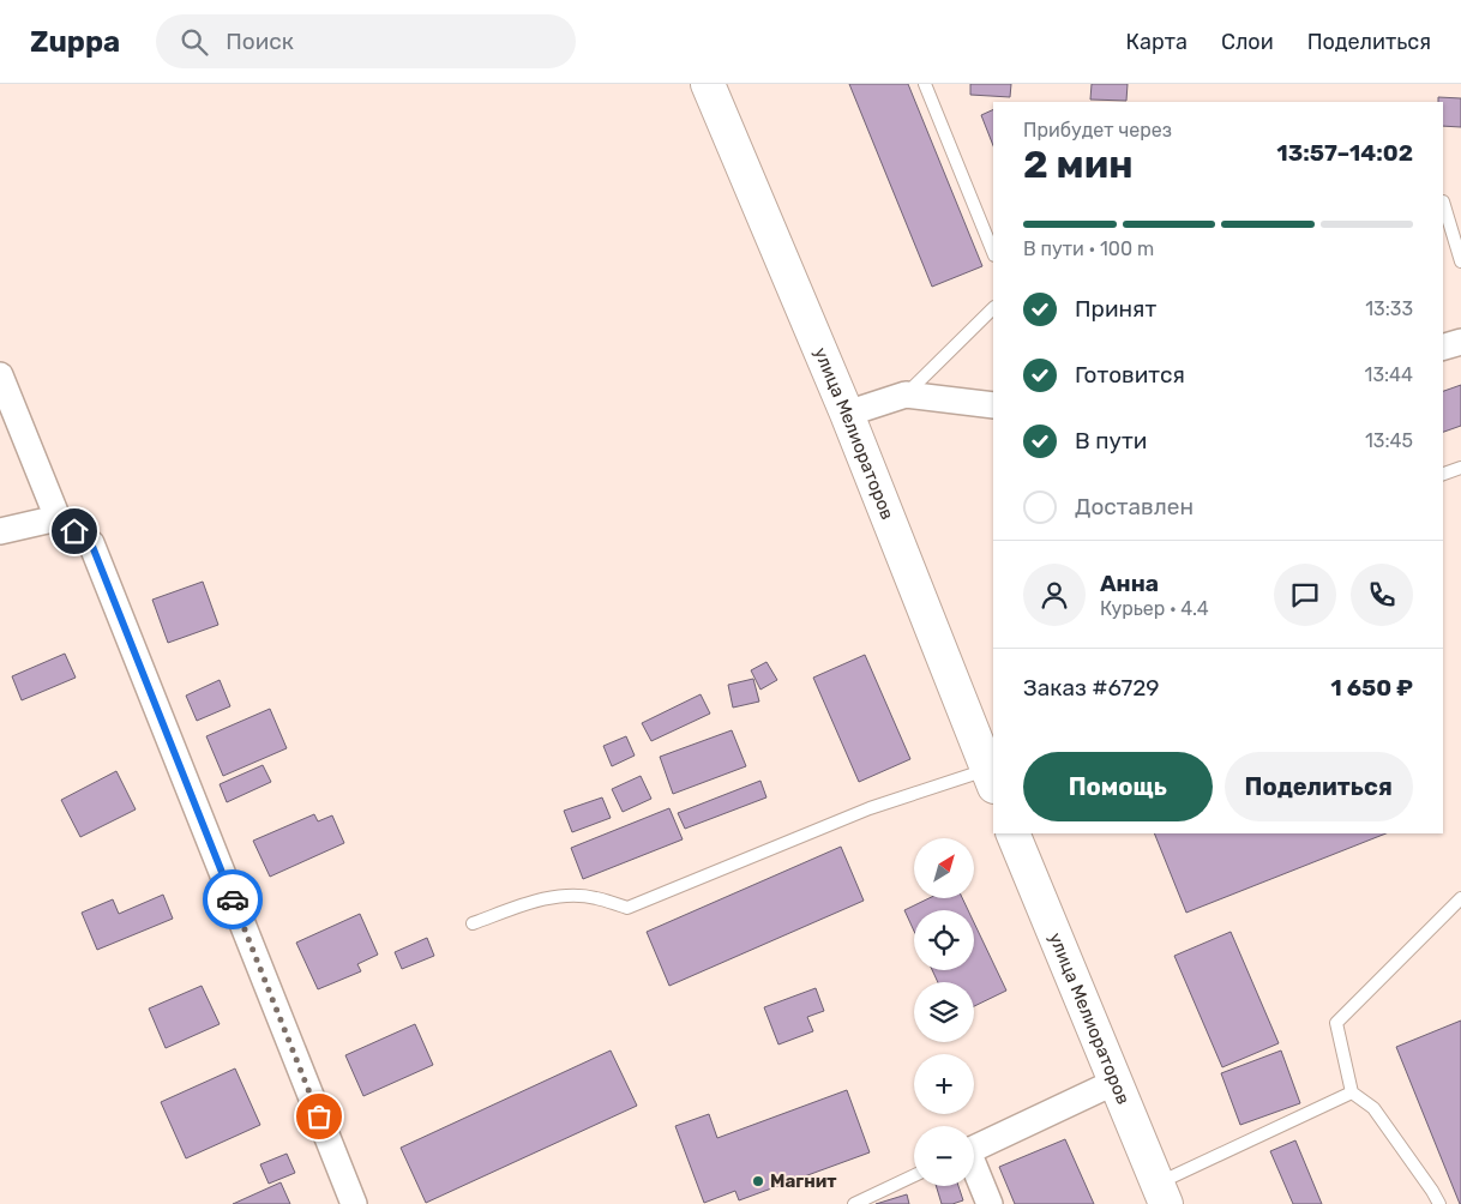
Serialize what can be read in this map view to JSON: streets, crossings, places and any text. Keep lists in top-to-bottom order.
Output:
{
  "streets": {
    "street": ["улица Мелиораторов"]
  },
  "places": ["Магнит"],
  "north": "top right",
  "page": {
    "header": "Zuppa",
    "search": "Поиск",
    "nav": ["Карта", "Слои", "Поделиться"],
    "heading": ["2 мин", "Прибудет через", "13:57–14:02"],
    "panel": [
      "Анна",
      "Курьер · 4.4",
      "Заказ #6729",
      "1 650 ₽"
    ],
    "bar": "В пути · 100 m",
    "list": [
      ["Принят", "13:33"],
      ["Готовится", "13:44"],
      ["В пути", "13:45"],
      "Доставлен"
    ],
    "buttons": ["Помощь", "Поделиться"],
    "map_buttons": ["+", "−"]
  }
}
